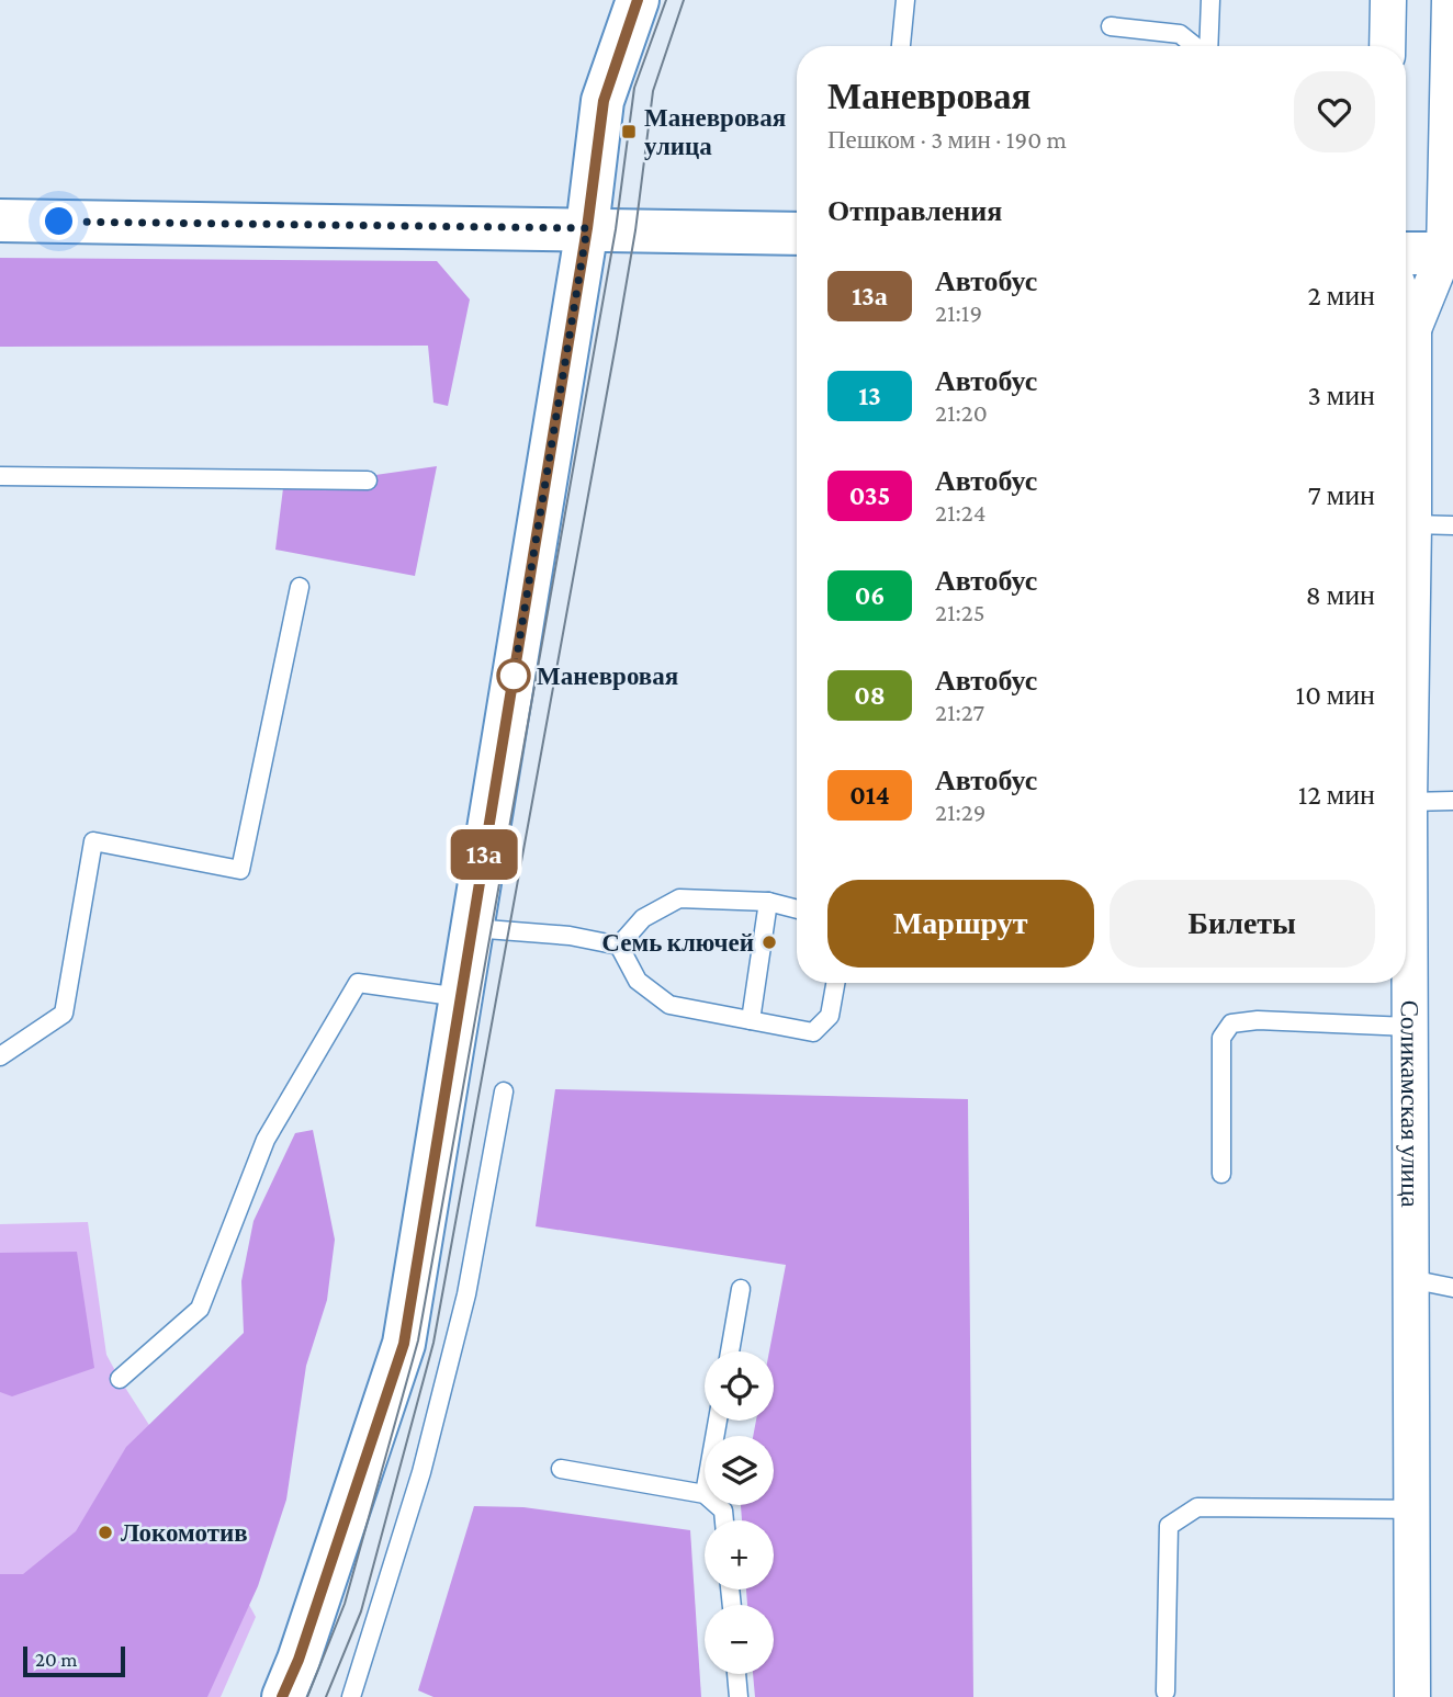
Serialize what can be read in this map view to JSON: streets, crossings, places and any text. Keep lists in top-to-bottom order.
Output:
{
  "streets": {
    "street": ["Соликамская улица"]
  },
  "places": {
    "transit": ["Маневровая улица"],
    "other": ["Маневровая", "Семь ключей", "Локомотив"]
  },
  "lines": ["bus line 13а"],
  "scale_bar": "20 m",
  "page": {
    "on_map": "13а",
    "heading": [
      ["Маневровая", "Пешком · 3 мин · 190 m"],
      "Отправления"
    ],
    "list": [
      {
        "mark": "13а",
        "name": "Автобус",
        "note": "21:19",
        "value": "2 мин"
      },
      {
        "mark": "13",
        "name": "Автобус",
        "note": "21:20",
        "value": "3 мин"
      },
      {
        "mark": "035",
        "name": "Автобус",
        "note": "21:24",
        "value": "7 мин"
      },
      {
        "mark": "06",
        "name": "Автобус",
        "note": "21:25",
        "value": "8 мин"
      },
      {
        "mark": "08",
        "name": "Автобус",
        "note": "21:27",
        "value": "10 мин"
      },
      {
        "mark": "014",
        "name": "Автобус",
        "note": "21:29",
        "value": "12 мин"
      }
    ],
    "buttons": ["Маршрут", "Билеты"],
    "map_buttons": ["+", "−"],
    "scale": "20 m"
  }
}
